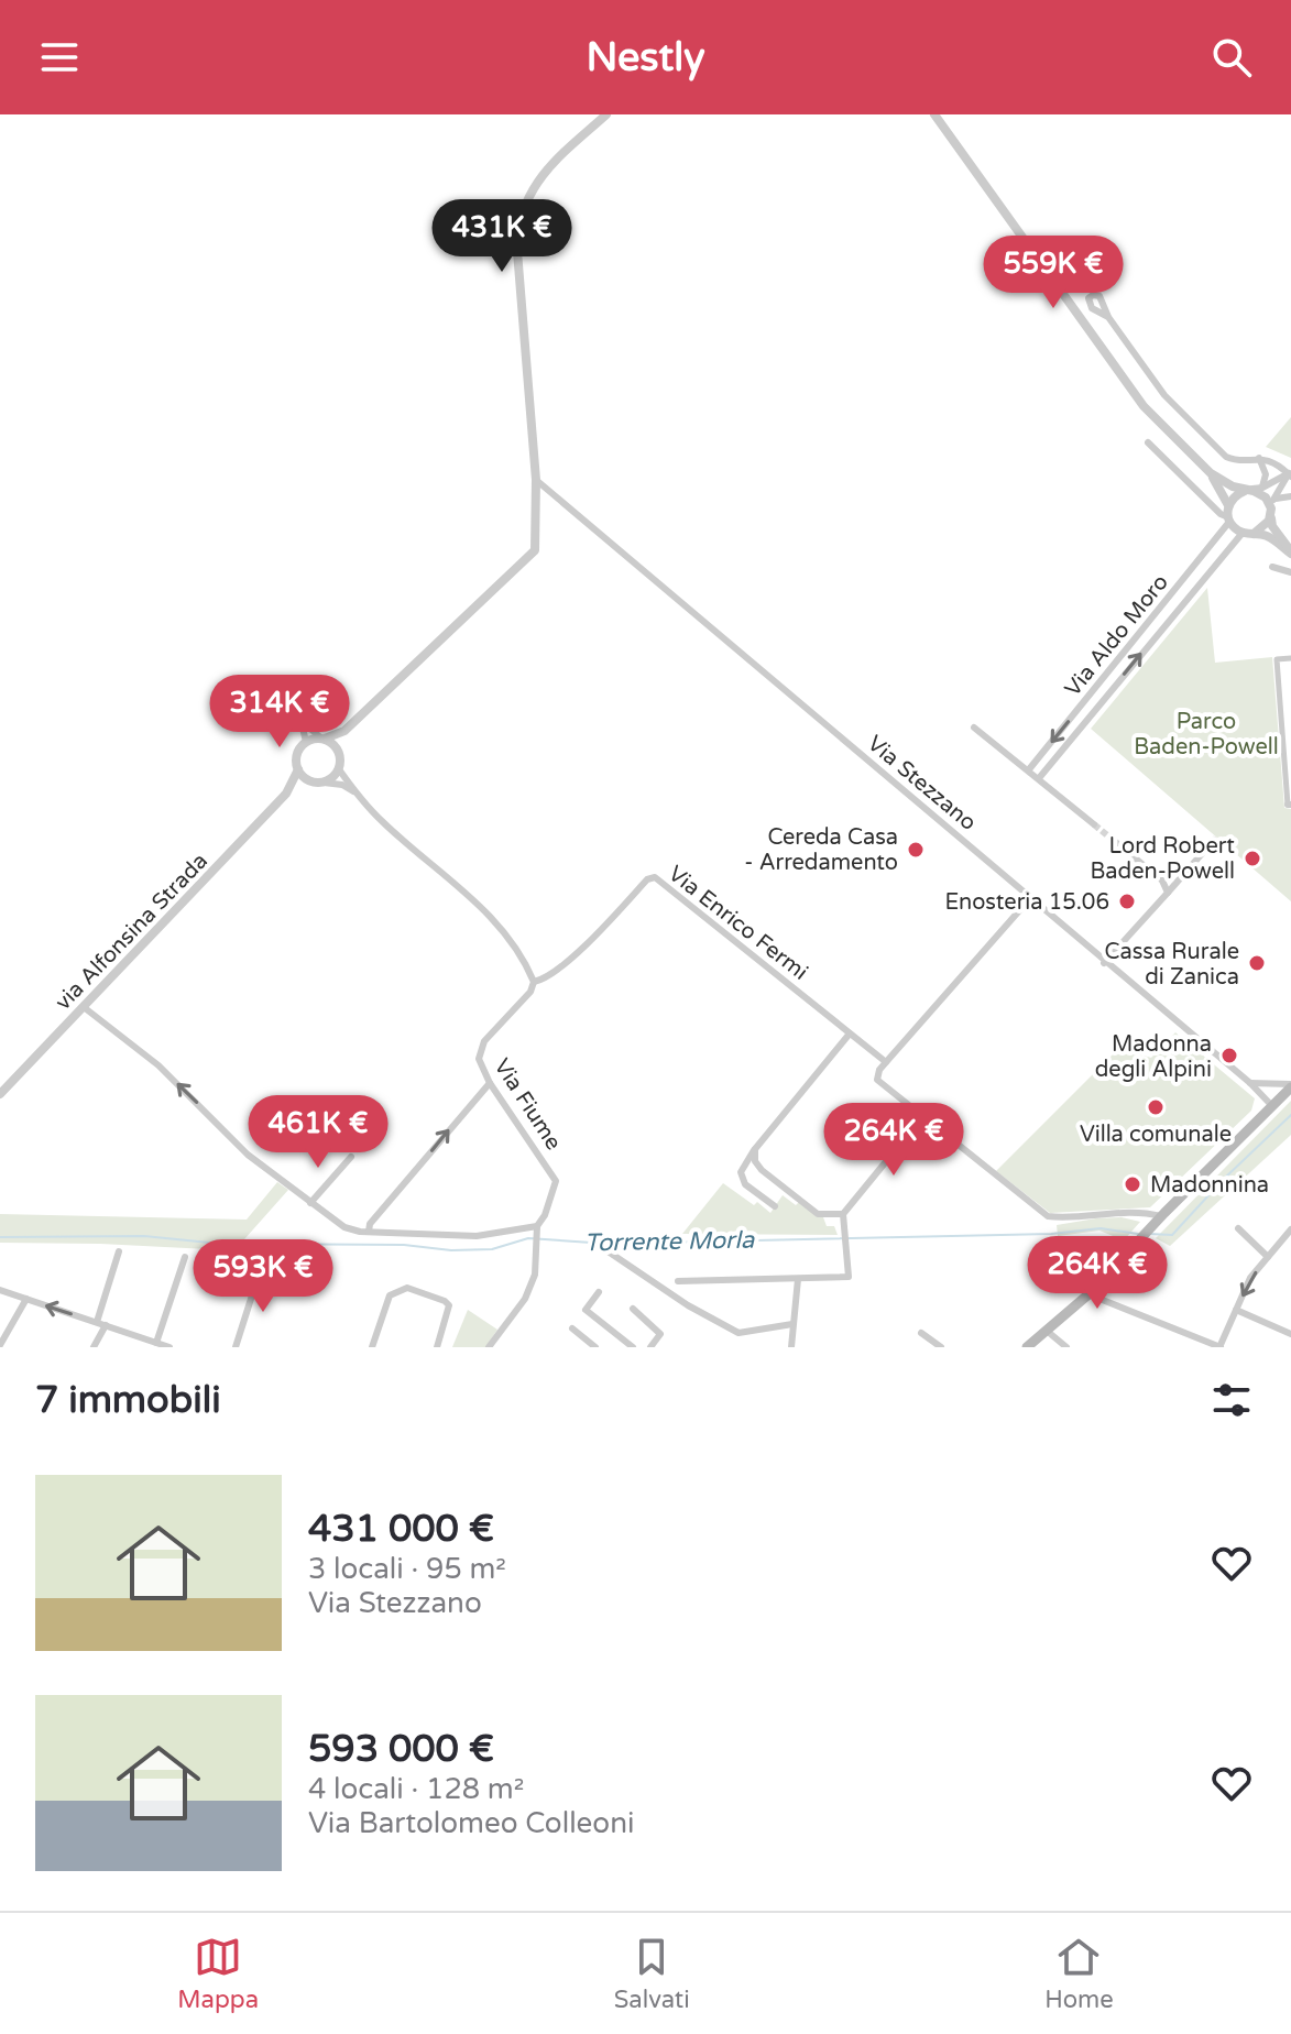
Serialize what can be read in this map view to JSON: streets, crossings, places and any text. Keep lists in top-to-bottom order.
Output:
{
  "streets": {
    "street": [
      "Via Aldo Moro",
      "Via Stezzano",
      "Via Enrico Fermi",
      "via Alfonsina Strada",
      "Via Fiume"
    ]
  },
  "crossings": [
    ["Via Enrico Fermi", "Via Fiume"]
  ],
  "water": ["Torrente Morla"],
  "parks": ["Parco Baden-Powell"],
  "places": [
    "Cereda Casa - Arredamento",
    "Lord Robert Baden-Powell",
    "Enosteria 15.06",
    "Cassa Rurale di Zanica",
    "Madonna degli Alpini",
    "Villa comunale",
    "Madonnina"
  ],
  "page": {
    "header": "Nestly",
    "price": [
      "431K €",
      "559K €",
      "314K €",
      "461K €",
      "264K €",
      "264K €",
      "593K €"
    ],
    "heading": "7 immobili",
    "list": [
      {
        "name": "431 000 €",
        "note": "3 locali · 95 m² · Via Stezzano"
      },
      {
        "name": "593 000 €",
        "note": "4 locali · 128 m² · Via Bartolomeo Colleoni"
      }
    ],
    "tabs": ["Mappa", "Salvati", "Home"]
  }
}
